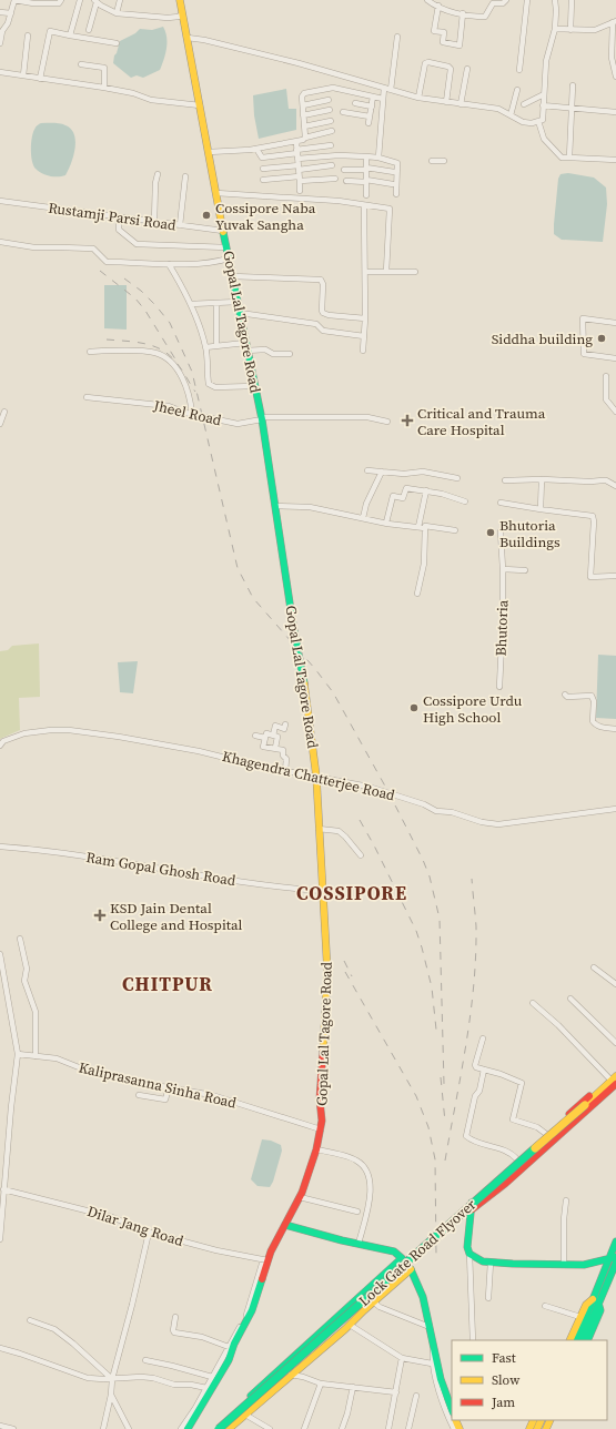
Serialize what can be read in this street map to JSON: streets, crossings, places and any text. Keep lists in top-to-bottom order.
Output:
{
  "streets": {
    "street": [
      "Rustamji Parsi Road",
      "Gopal Lal Tagore Road",
      "Jheel Road",
      "Bhutoria",
      "Khagendra Chatterjee Road",
      "Ram Gopal Ghosh Road",
      "Kaliprasanna Sinha Road",
      "Dilar Jang Road",
      "Lock Gate Road Flyover"
    ]
  },
  "crossings": [
    ["Rustamji Parsi Road", "Gopal Lal Tagore Road"],
    ["Gopal Lal Tagore Road", "Jheel Road"],
    ["Gopal Lal Tagore Road", "Khagendra Chatterjee Road"],
    ["Gopal Lal Tagore Road", "Ram Gopal Ghosh Road"],
    ["Gopal Lal Tagore Road", "Kaliprasanna Sinha Road"],
    ["Gopal Lal Tagore Road", "Dilar Jang Road"]
  ],
  "districts": ["COSSIPORE", "CHITPUR"],
  "places": {
    "other": [
      "Cossipore Naba Yuvak Sangha",
      "Siddha building",
      "Bhutoria Buildings",
      "Cossipore Urdu High School"
    ],
    "health": ["Critical and Trauma Care Hospital", "KSD Jain Dental College and Hospital"]
  },
  "legend": ["Fast", "Slow", "Jam"]
}
